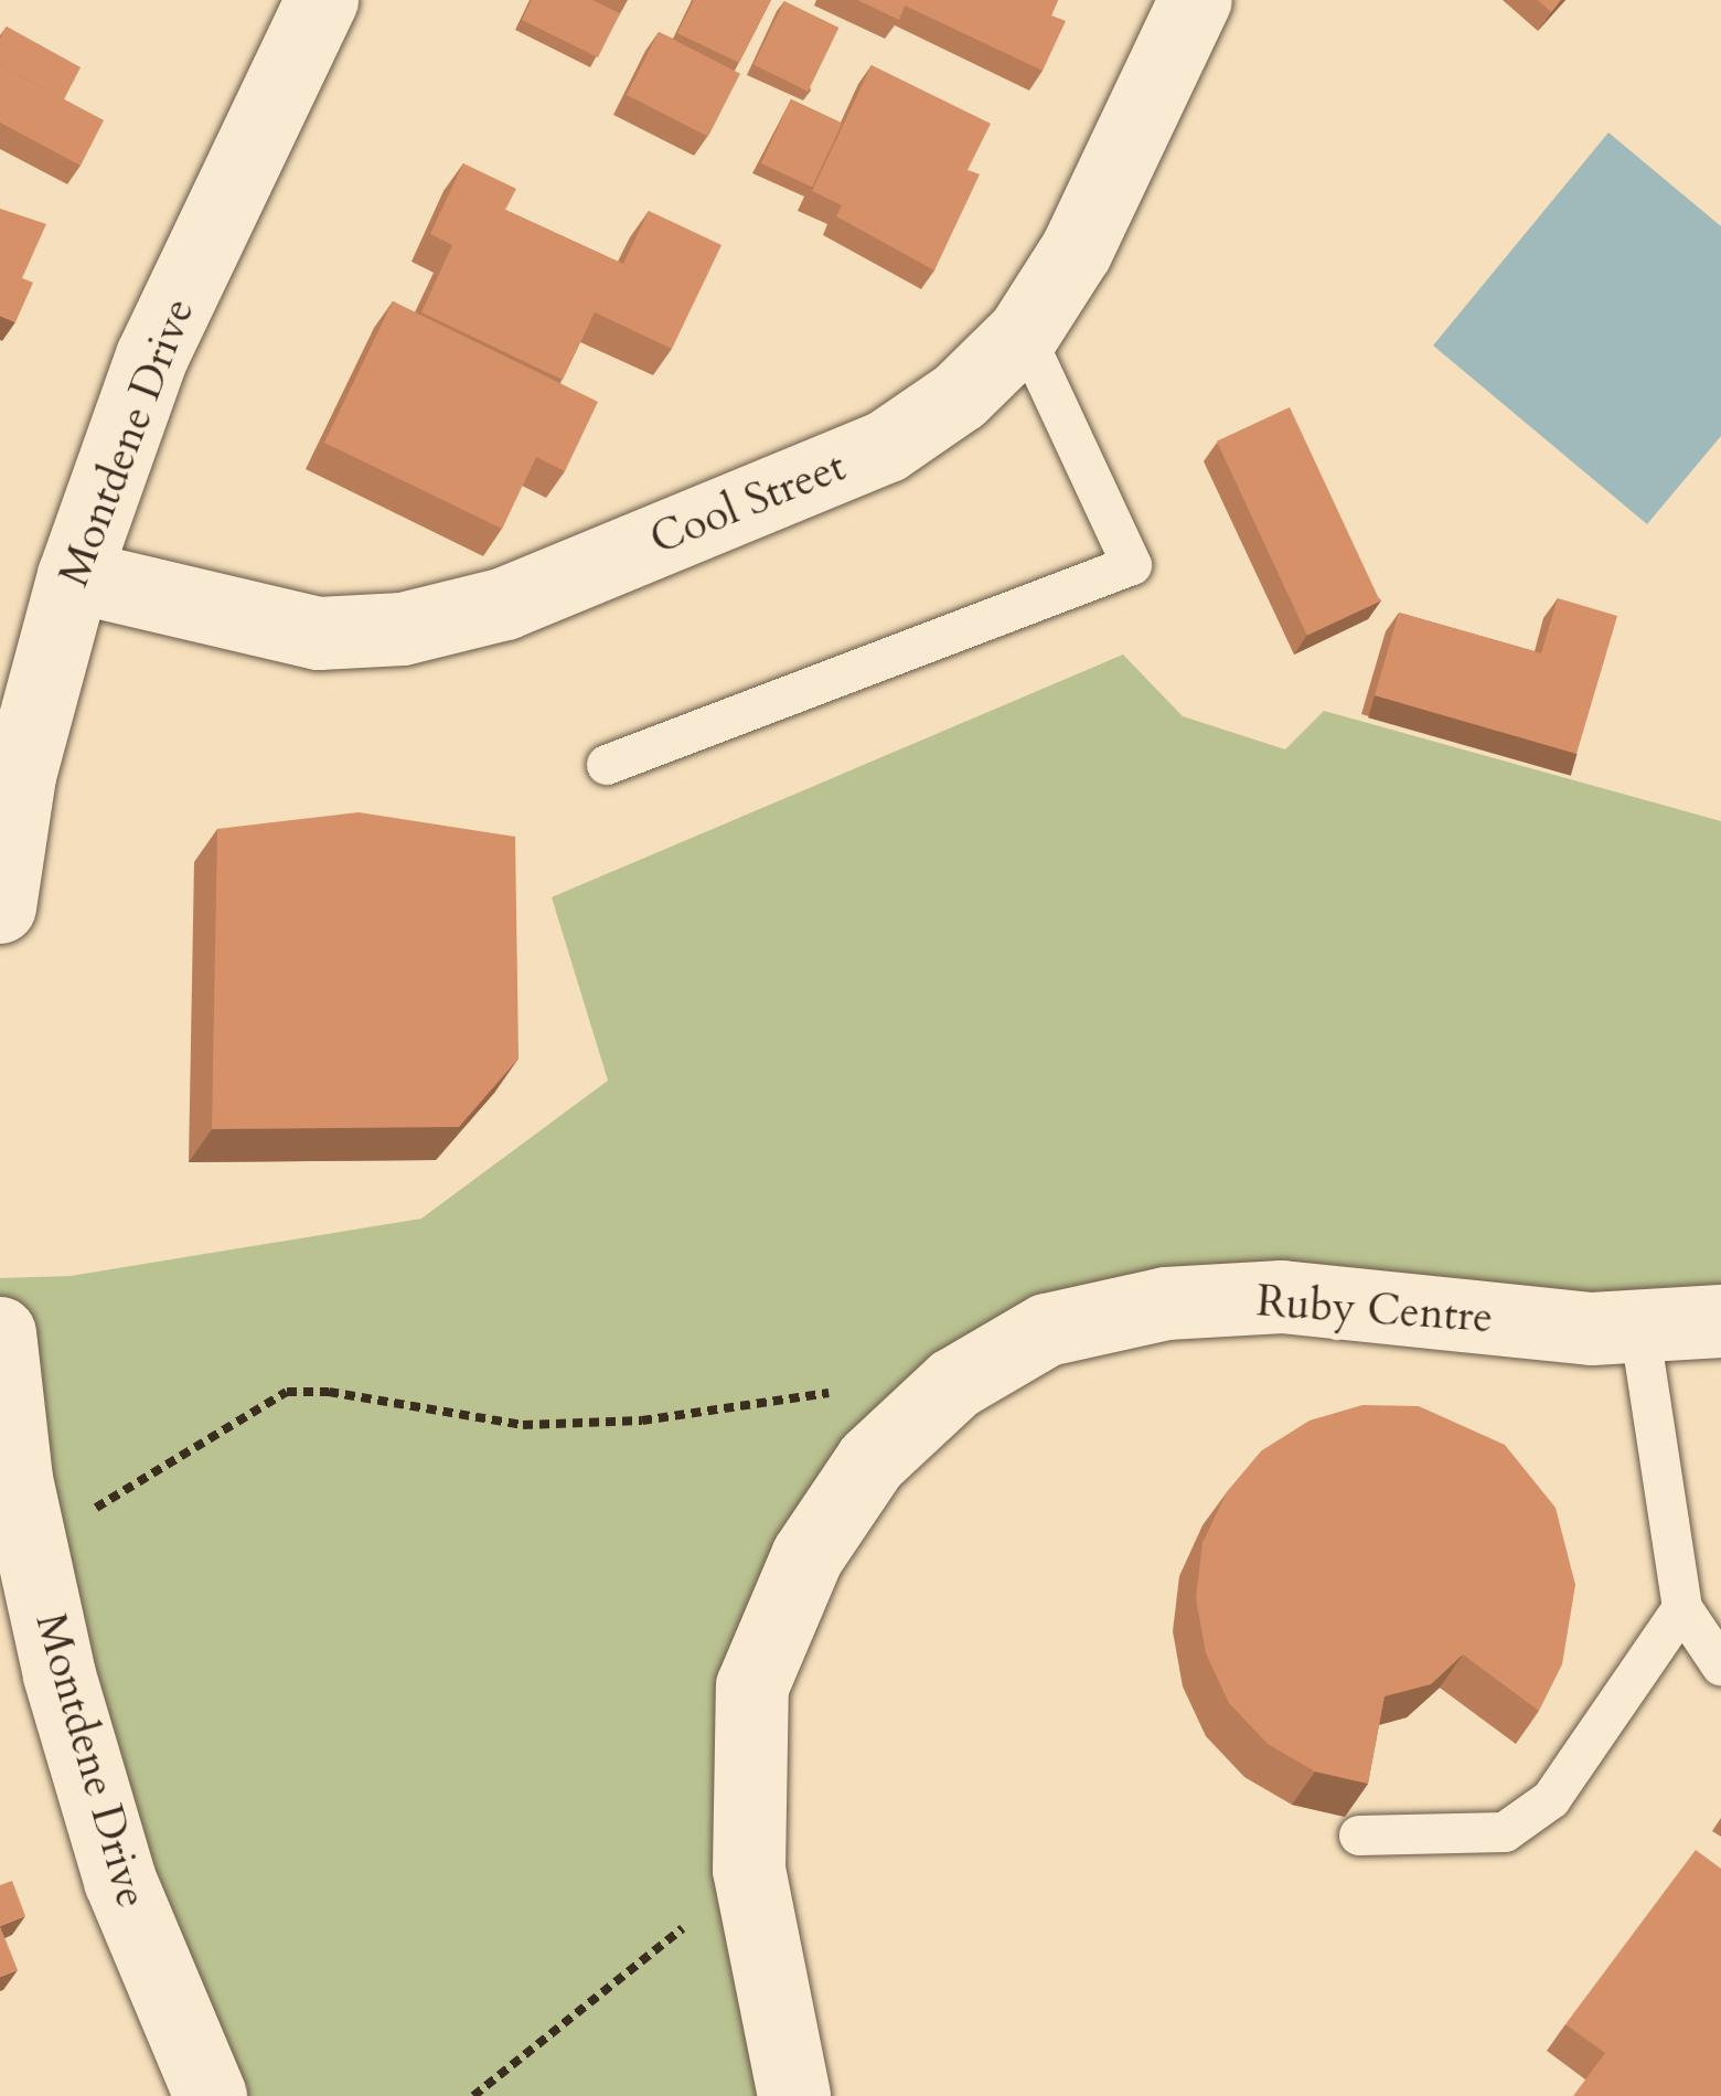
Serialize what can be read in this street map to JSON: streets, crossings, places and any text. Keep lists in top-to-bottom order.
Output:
{
  "streets": {
    "street": ["Montdene Drive", "Cool Street", "Ruby Centre"]
  },
  "crossings": [
    ["Montdene Drive", "Cool Street"]
  ]
}
